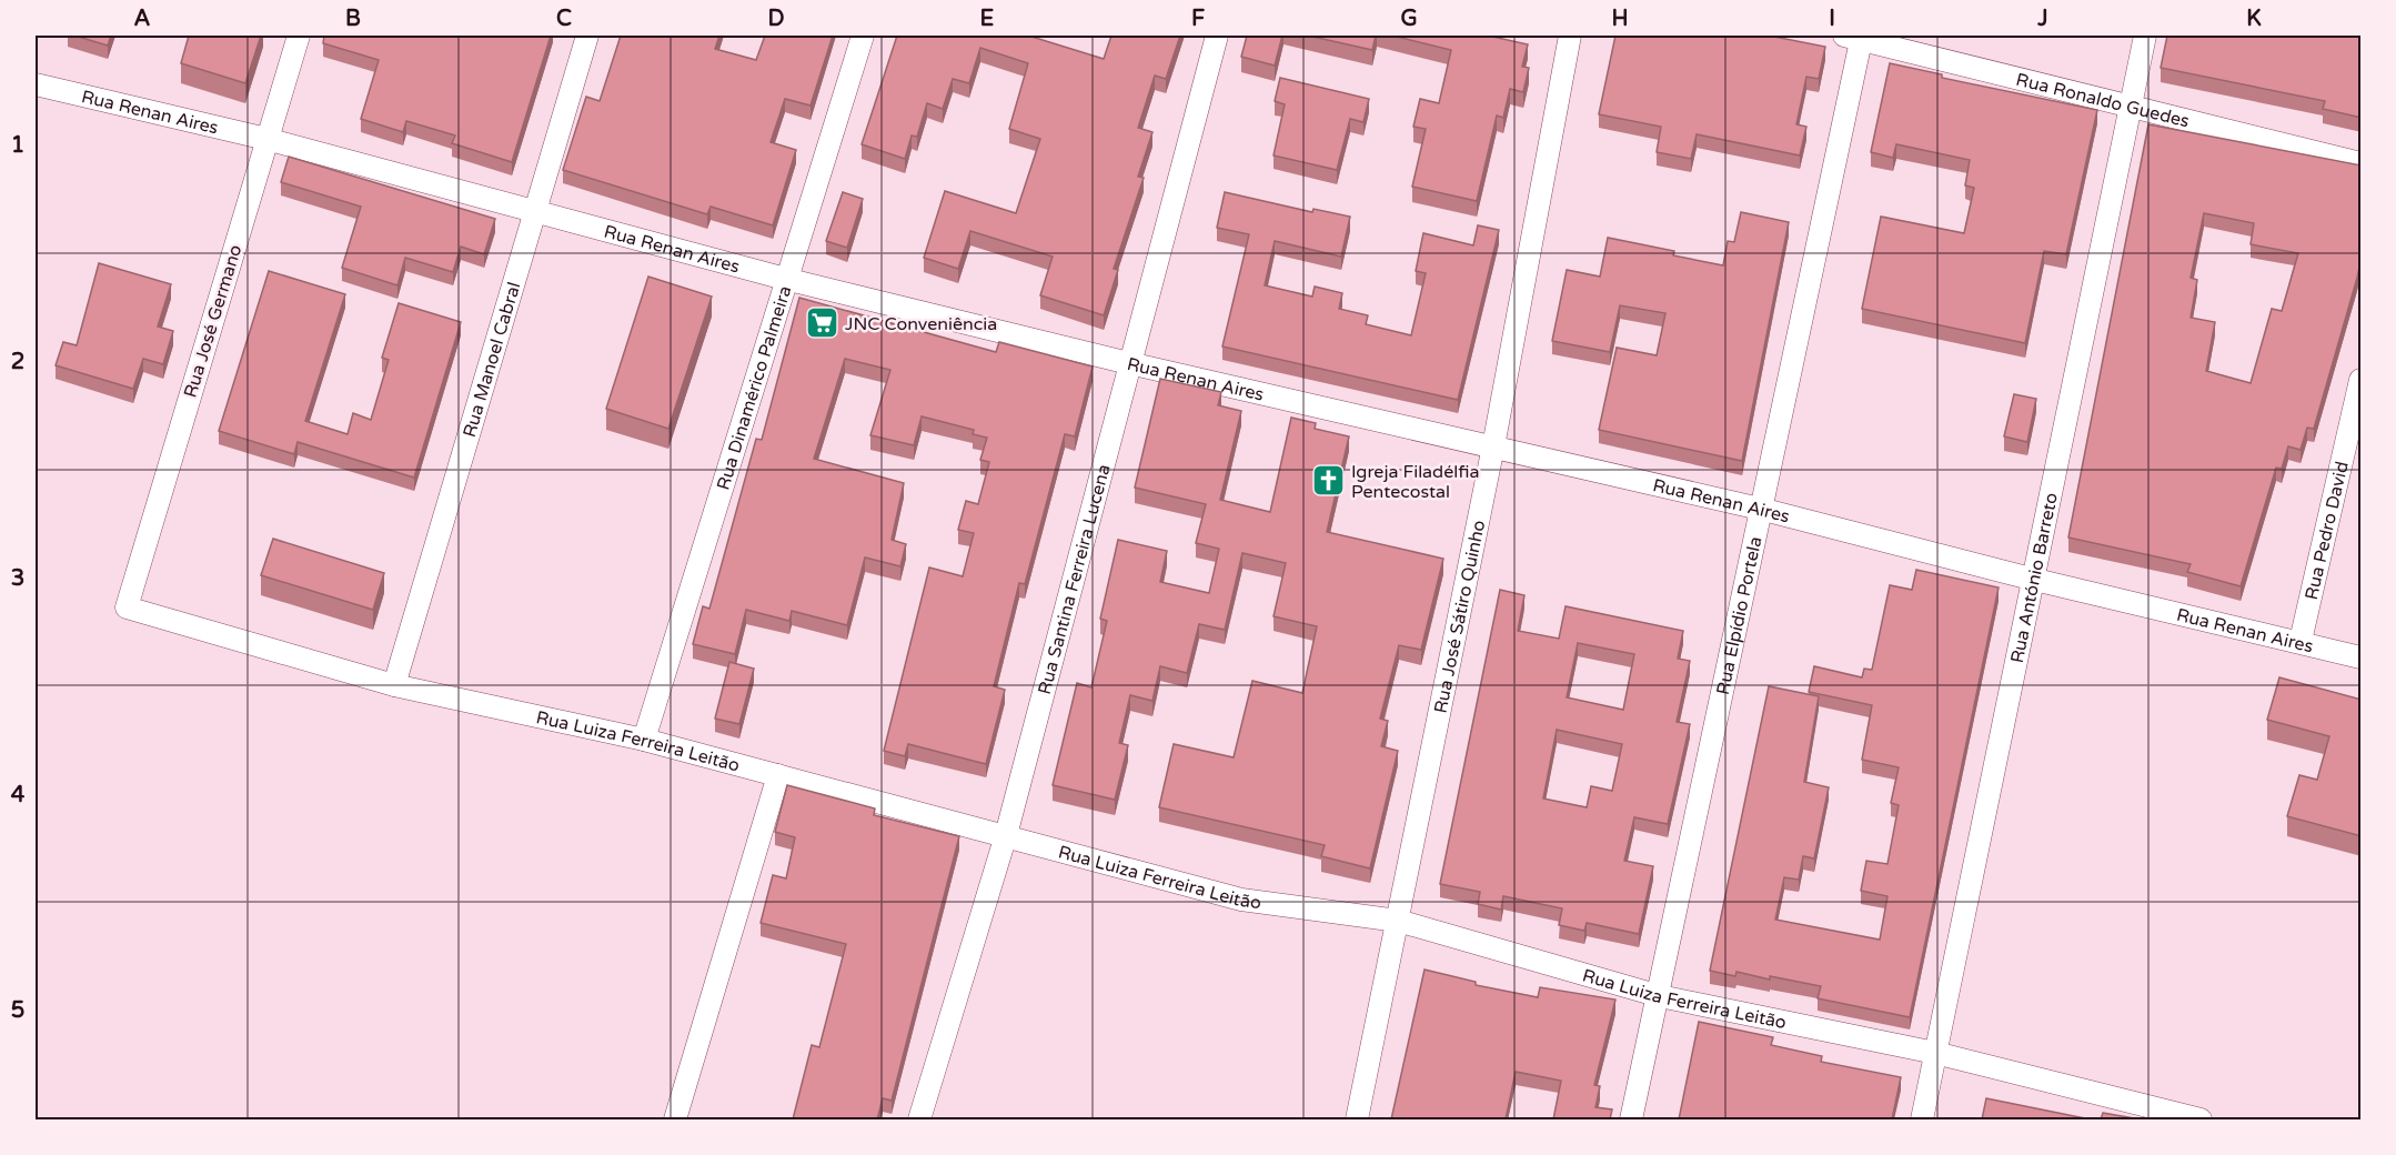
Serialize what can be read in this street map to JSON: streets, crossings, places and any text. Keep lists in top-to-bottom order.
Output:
{
  "streets": {
    "street": [
      "Rua Ronaldo Guedes",
      "Rua Renan Aires",
      "Rua José Germano",
      "Rua Manoel Cabral",
      "Rua Dinamérico Palmeira",
      "Rua Pedro David",
      "Rua António Barreto",
      "Rua Santina Ferreira Lucena",
      "Rua Elpídio Portela",
      "Rua José Sátiro Quinho",
      "Rua Luiza Ferreira Leitão"
    ]
  },
  "crossings": [
    ["Rua Ronaldo Guedes", "Rua António Barreto"],
    ["Rua Ronaldo Guedes", "Rua Elpídio Portela"],
    ["Rua Renan Aires", "Rua José Germano"],
    ["Rua Renan Aires", "Rua Manoel Cabral"],
    ["Rua Renan Aires", "Rua Dinamérico Palmeira"],
    ["Rua Renan Aires", "Rua Pedro David"],
    ["Rua Renan Aires", "Rua António Barreto"],
    ["Rua Renan Aires", "Rua Santina Ferreira Lucena"],
    ["Rua Renan Aires", "Rua Elpídio Portela"],
    ["Rua Renan Aires", "Rua José Sátiro Quinho"],
    ["Rua José Germano", "Rua Luiza Ferreira Leitão"],
    ["Rua Manoel Cabral", "Rua Luiza Ferreira Leitão"],
    ["Rua Dinamérico Palmeira", "Rua Luiza Ferreira Leitão"],
    ["Rua António Barreto", "Rua Luiza Ferreira Leitão"],
    ["Rua Santina Ferreira Lucena", "Rua Luiza Ferreira Leitão"],
    ["Rua Elpídio Portela", "Rua Luiza Ferreira Leitão"],
    ["Rua José Sátiro Quinho", "Rua Luiza Ferreira Leitão"]
  ],
  "places": {
    "supermarket": ["JNC Conveniência"],
    "church": ["Igreja Filadélfia Pentecostal"]
  },
  "grid": {
    "columns": [
      "A",
      "B",
      "C",
      "D",
      "E",
      "F",
      "G",
      "H",
      "I",
      "J",
      "K"
    ],
    "rows": [
      "1",
      "2",
      "3",
      "4",
      "5"
    ]
  }
}
